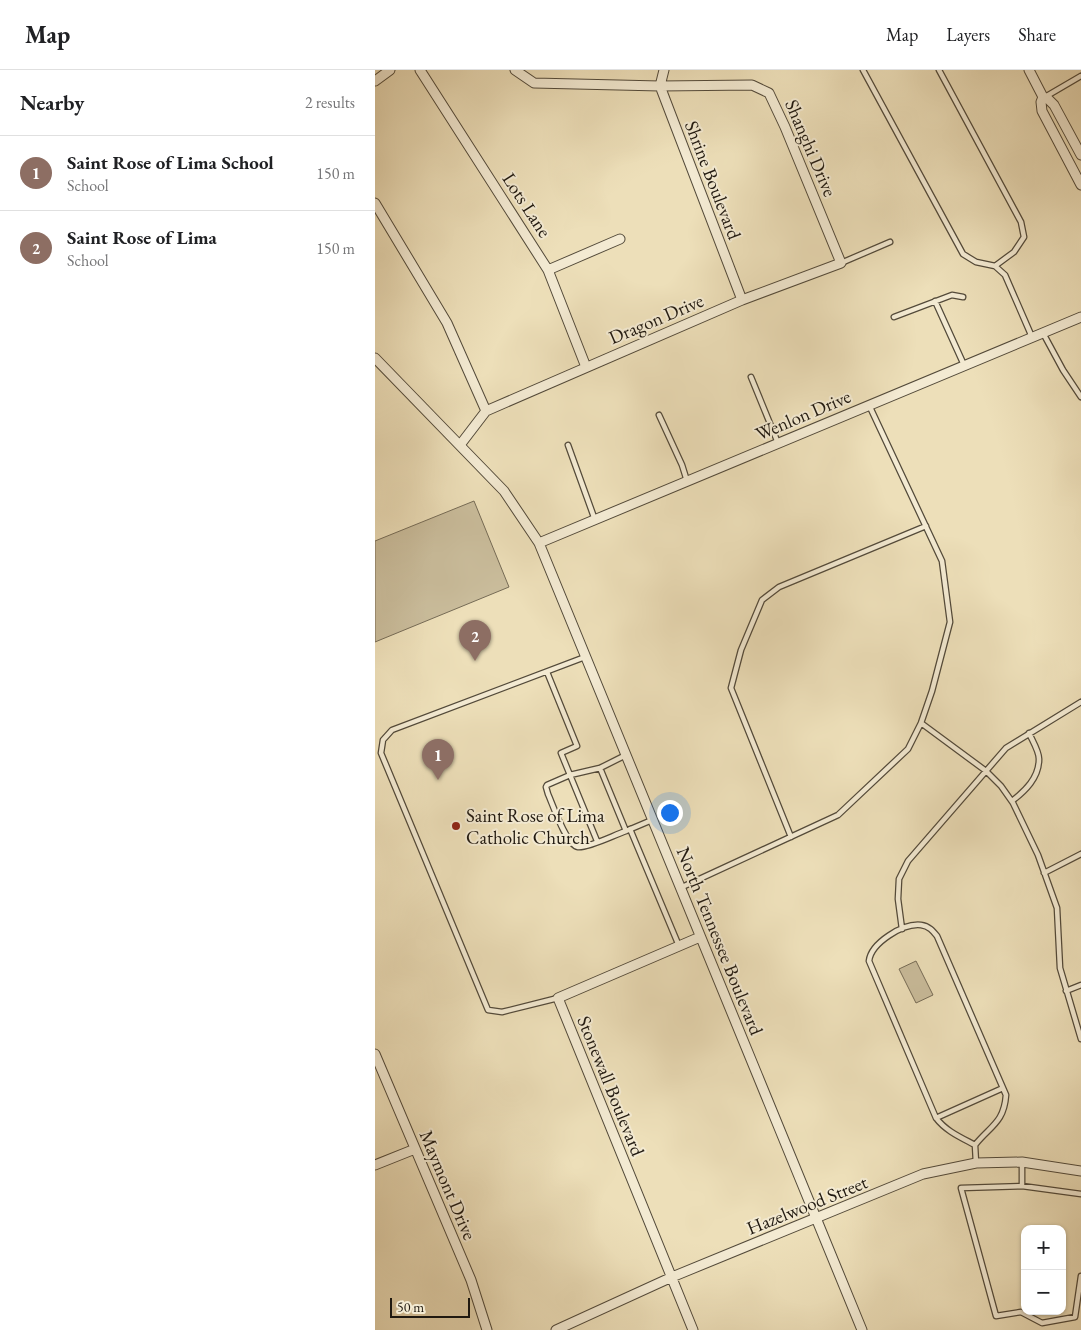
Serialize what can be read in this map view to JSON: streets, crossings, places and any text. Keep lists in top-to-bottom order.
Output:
{
  "streets": {
    "street": [
      "Shanghi Drive",
      "Shrine Boulevard",
      "Lots Lane",
      "Dragon Drive",
      "Wenlon Drive",
      "North Tennessee Boulevard",
      "Stonewall Boulevard",
      "Maymont Drive",
      "Hazelwood Street"
    ]
  },
  "crossings": [
    ["Shanghi Drive", "Shrine Boulevard"],
    ["Shanghi Drive", "Dragon Drive"],
    ["Shrine Boulevard", "Dragon Drive"],
    ["Lots Lane", "Dragon Drive"],
    ["Wenlon Drive", "North Tennessee Boulevard"],
    ["North Tennessee Boulevard", "Stonewall Boulevard"],
    ["North Tennessee Boulevard", "Hazelwood Street"],
    ["Stonewall Boulevard", "Hazelwood Street"]
  ],
  "places": ["Saint Rose of Lima Catholic Church"],
  "scale_bar": "50 m",
  "page": {
    "header": "Map",
    "nav": ["Map", "Layers", "Share"],
    "heading": ["Nearby", "2 results"],
    "list": [
      {
        "mark": "1",
        "name": "Saint Rose of Lima School",
        "note": "School",
        "value": "150 m"
      },
      {
        "mark": "2",
        "name": "Saint Rose of Lima",
        "note": "School",
        "value": "150 m"
      }
    ],
    "pins": ["2", "1"],
    "map_buttons": ["+", "−"],
    "scale": "50 m"
  }
}
